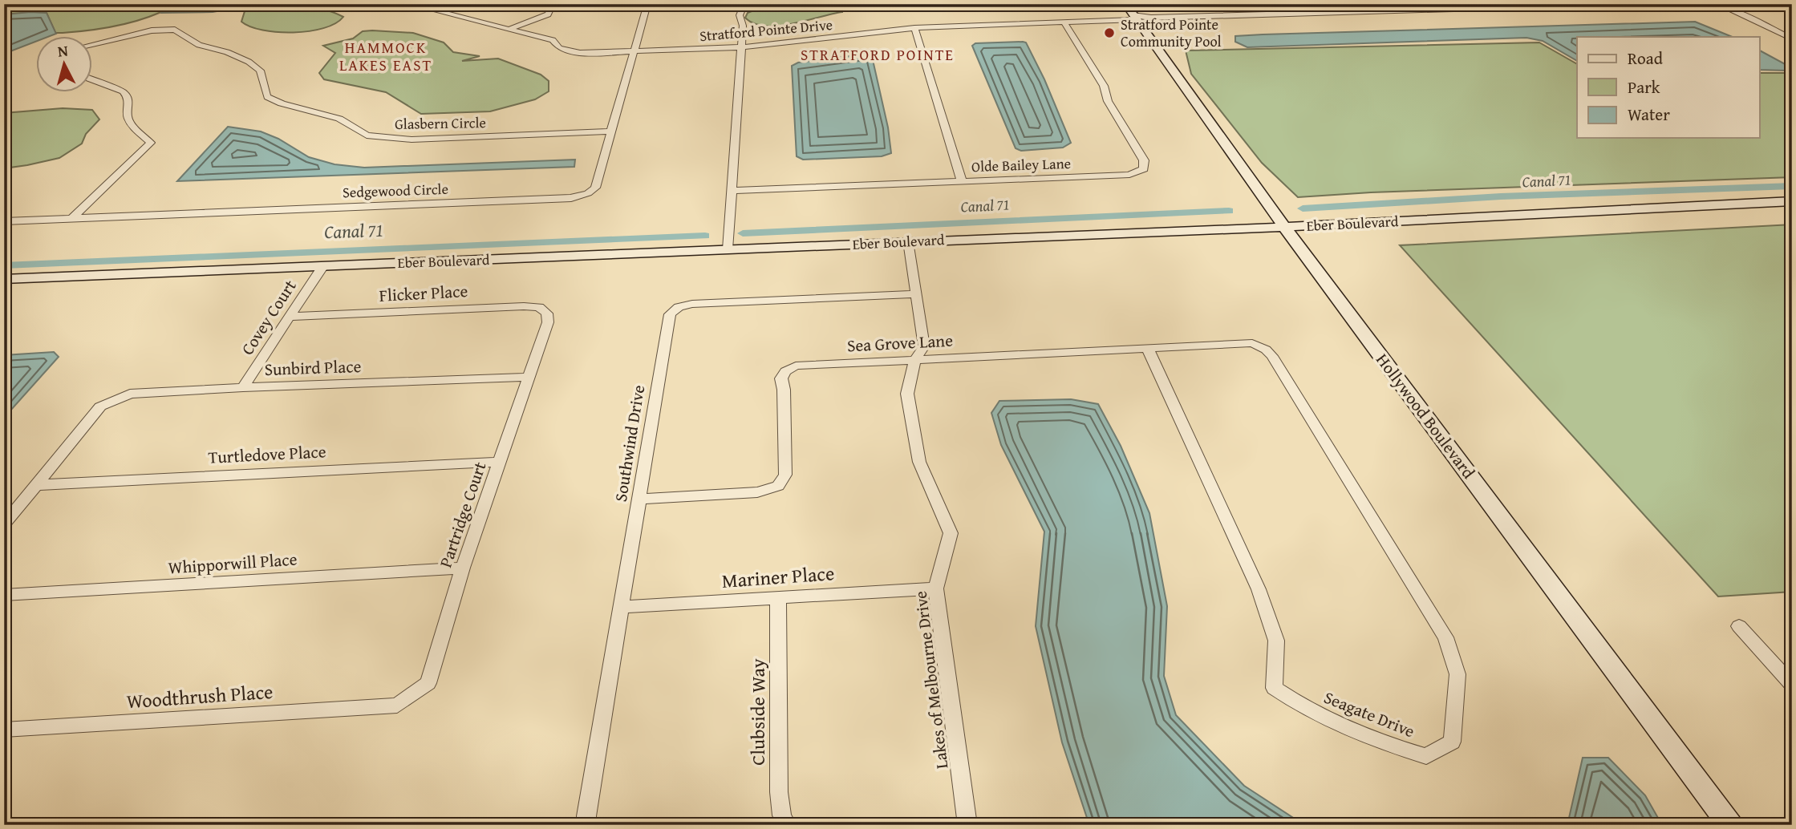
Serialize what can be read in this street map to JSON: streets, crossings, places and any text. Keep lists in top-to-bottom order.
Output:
{
  "streets": {
    "street": [
      "Stratford Pointe Drive",
      "Glasbern Circle",
      "Olde Bailey Lane",
      "Sedgewood Circle",
      "Eber Boulevard",
      "Flicker Place",
      "Covey Court",
      "Sea Grove Lane",
      "Sunbird Place",
      "Hollywood Boulevard",
      "Southwind Drive",
      "Turtledove Place",
      "Partridge Court",
      "Whipporwill Place",
      "Mariner Place",
      "Lakes of Melbourne Drive",
      "Woodthrush Place",
      "Clubside Way",
      "Seagate Drive"
    ]
  },
  "crossings": [
    ["Stratford Pointe Drive", "Olde Bailey Lane"],
    ["Stratford Pointe Drive", "Sedgewood Circle"],
    ["Stratford Pointe Drive", "Hollywood Boulevard"],
    ["Glasbern Circle", "Sedgewood Circle"],
    ["Eber Boulevard", "Covey Court"],
    ["Eber Boulevard", "Hollywood Boulevard"],
    ["Eber Boulevard", "Lakes of Melbourne Drive"],
    ["Flicker Place", "Covey Court"],
    ["Flicker Place", "Partridge Court"],
    ["Covey Court", "Sunbird Place"],
    ["Sea Grove Lane", "Southwind Drive"],
    ["Sea Grove Lane", "Lakes of Melbourne Drive"],
    ["Sea Grove Lane", "Seagate Drive"],
    ["Sunbird Place", "Turtledove Place"],
    ["Sunbird Place", "Partridge Court"],
    ["Southwind Drive", "Mariner Place"],
    ["Southwind Drive", "Lakes of Melbourne Drive"],
    ["Turtledove Place", "Partridge Court"],
    ["Partridge Court", "Whipporwill Place"],
    ["Partridge Court", "Woodthrush Place"],
    ["Mariner Place", "Lakes of Melbourne Drive"],
    ["Mariner Place", "Clubside Way"]
  ],
  "districts": ["HAMMOCK LAKES EAST", "STRATFORD POINTE"],
  "water": ["Canal 71"],
  "places": ["Stratford Pointe Community Pool"],
  "legend": ["Road", "Park", "Water"],
  "north": "top"
}
